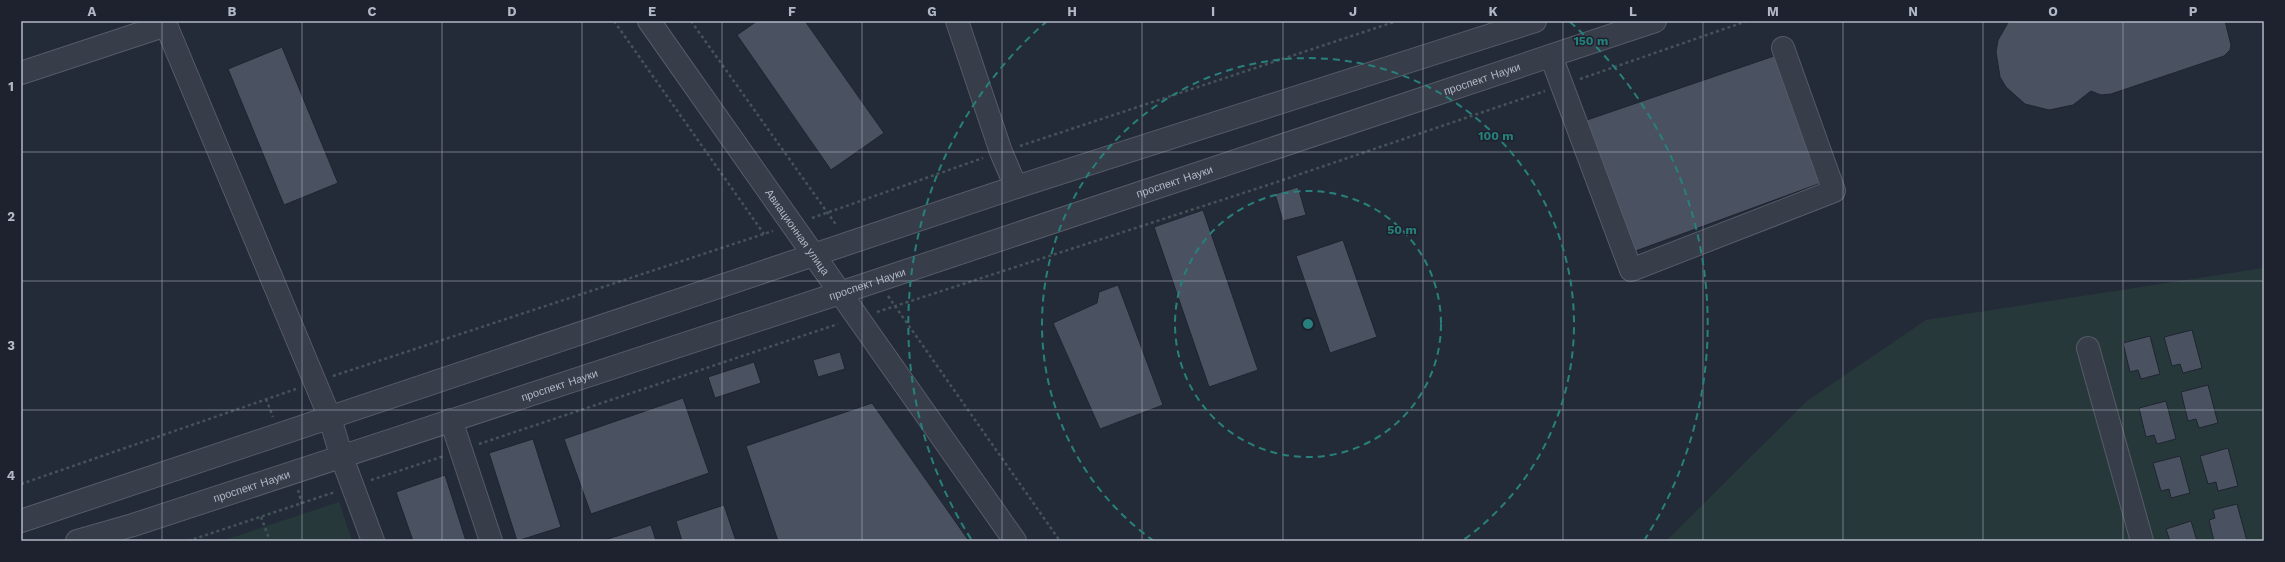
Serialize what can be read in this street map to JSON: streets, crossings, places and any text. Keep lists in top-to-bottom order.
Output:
{
  "streets": {
    "street": ["проспект Науки", "Авиационная улица"]
  },
  "crossings": [
    ["проспект Науки", "Авиационная улица"]
  ],
  "grid": {
    "columns": [
      "A",
      "B",
      "C",
      "D",
      "E",
      "F",
      "G",
      "H",
      "I",
      "J",
      "K",
      "L",
      "M",
      "N",
      "O",
      "P"
    ],
    "rows": [
      "1",
      "2",
      "3",
      "4"
    ]
  },
  "rings": ["150 m", "100 m", "50 m"]
}
